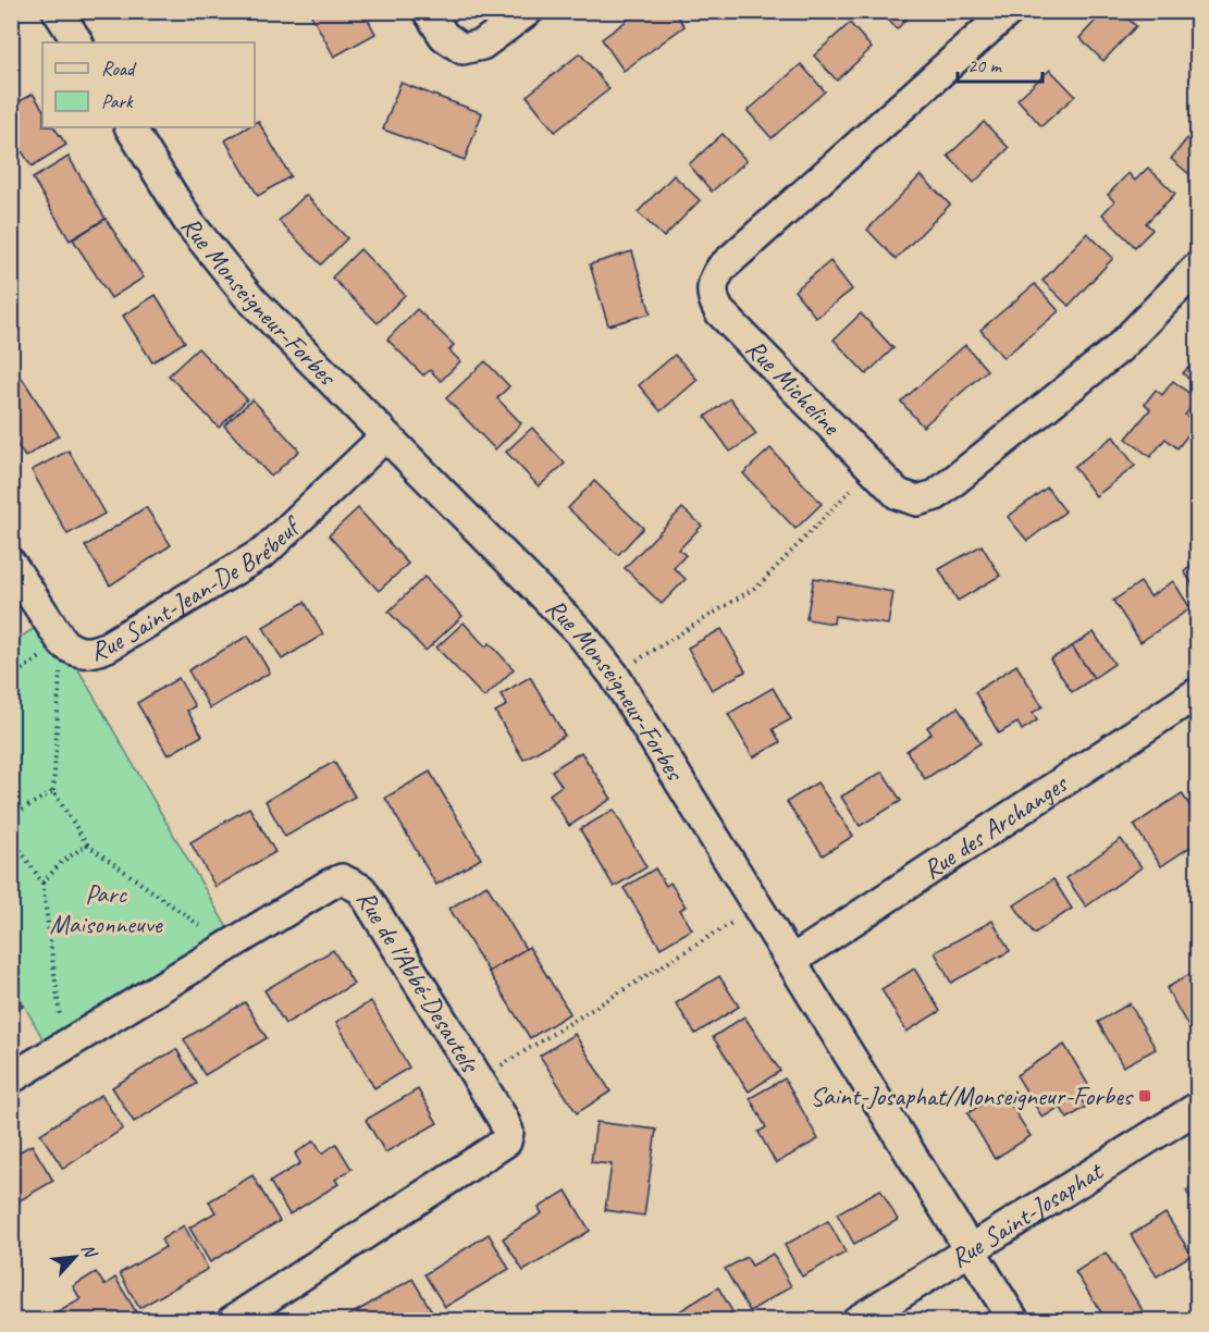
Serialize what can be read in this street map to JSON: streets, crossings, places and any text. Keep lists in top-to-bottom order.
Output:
{
  "streets": {
    "street": [
      "Rue Monseigneur-Forbes",
      "Rue Micheline",
      "Rue Saint-Jean-De Brébeuf",
      "Rue des Archanges",
      "Rue de l'Abbé-Desautels",
      "Rue Saint-Josaphat"
    ]
  },
  "crossings": [
    ["Rue Monseigneur-Forbes", "Rue Saint-Jean-De Brébeuf"],
    ["Rue Monseigneur-Forbes", "Rue des Archanges"],
    ["Rue Monseigneur-Forbes", "Rue Saint-Josaphat"]
  ],
  "parks": ["Parc Maisonneuve"],
  "places": {
    "transit": ["Saint-Josaphat/Monseigneur-Forbes"]
  },
  "legend": ["Road", "Park"],
  "scale_bar": "20 m",
  "north": "top right"
}
